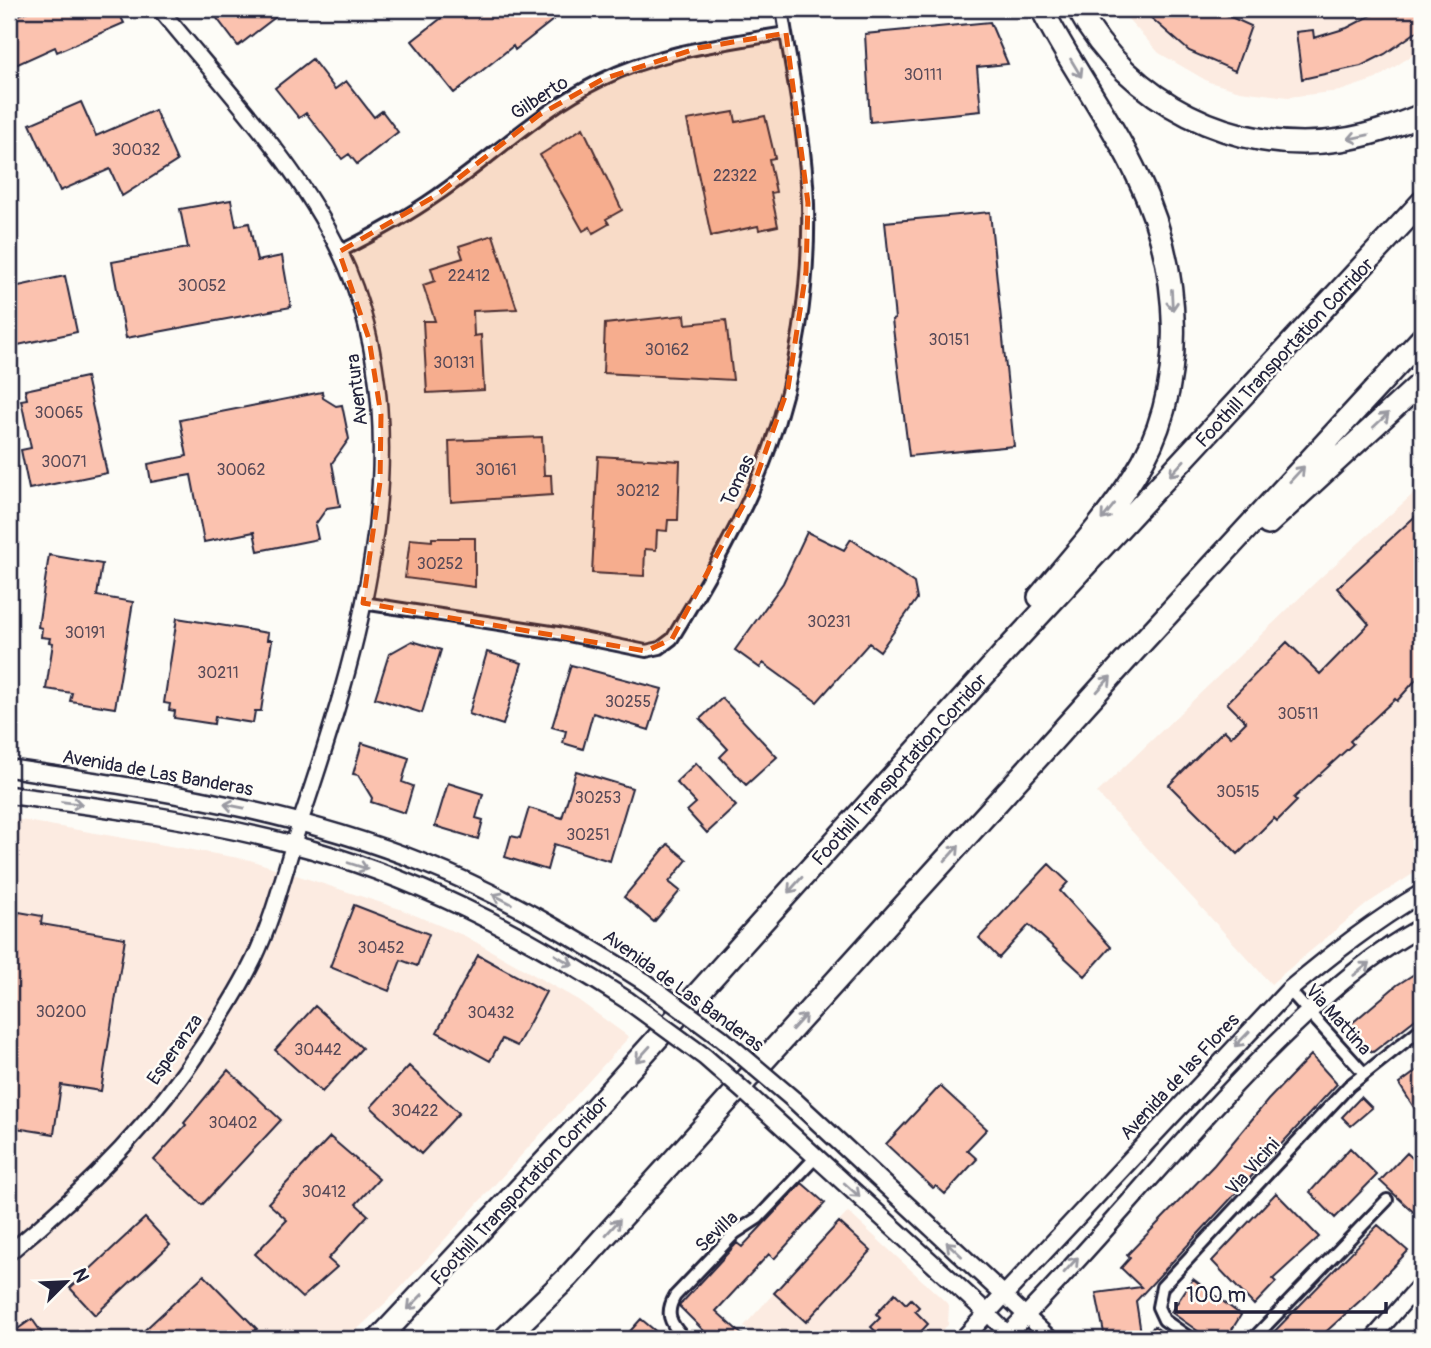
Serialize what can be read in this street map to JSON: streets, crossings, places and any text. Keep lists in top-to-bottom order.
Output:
{
  "streets": {
    "highway": ["Foothill Transportation Corridor"],
    "main road": ["Avenida de Las Banderas", "Avenida de las Flores"],
    "street": [
      "Gilberto",
      "Aventura",
      "Tomas",
      "Via Mattina",
      "Esperanza",
      "Via Vicini",
      "Sevilla"
    ]
  },
  "crossings": [
    ["Gilberto", "Aventura"],
    ["Gilberto", "Tomas"],
    ["Aventura", "Tomas"],
    ["Aventura", "Avenida de Las Banderas"],
    ["Aventura", "Esperanza"],
    ["Avenida de Las Banderas", "Esperanza"],
    ["Avenida de Las Banderas", "Avenida de las Flores"],
    ["Via Mattina", "Avenida de las Flores"],
    ["Via Mattina", "Via Vicini"]
  ],
  "house_numbers": [
    "30111",
    "30032",
    "22322",
    "22412",
    "30052",
    "30151",
    "30162",
    "30131",
    "30065",
    "30071",
    "30062",
    "30161",
    "30212",
    "30252",
    "30231",
    "30191",
    "30211",
    "30255",
    "30511",
    "30515",
    "30253",
    "30251",
    "30452",
    "30200",
    "30432",
    "30442",
    "30422",
    "30402",
    "30412"
  ],
  "scale_bar": "100 m",
  "north": "top right"
}
